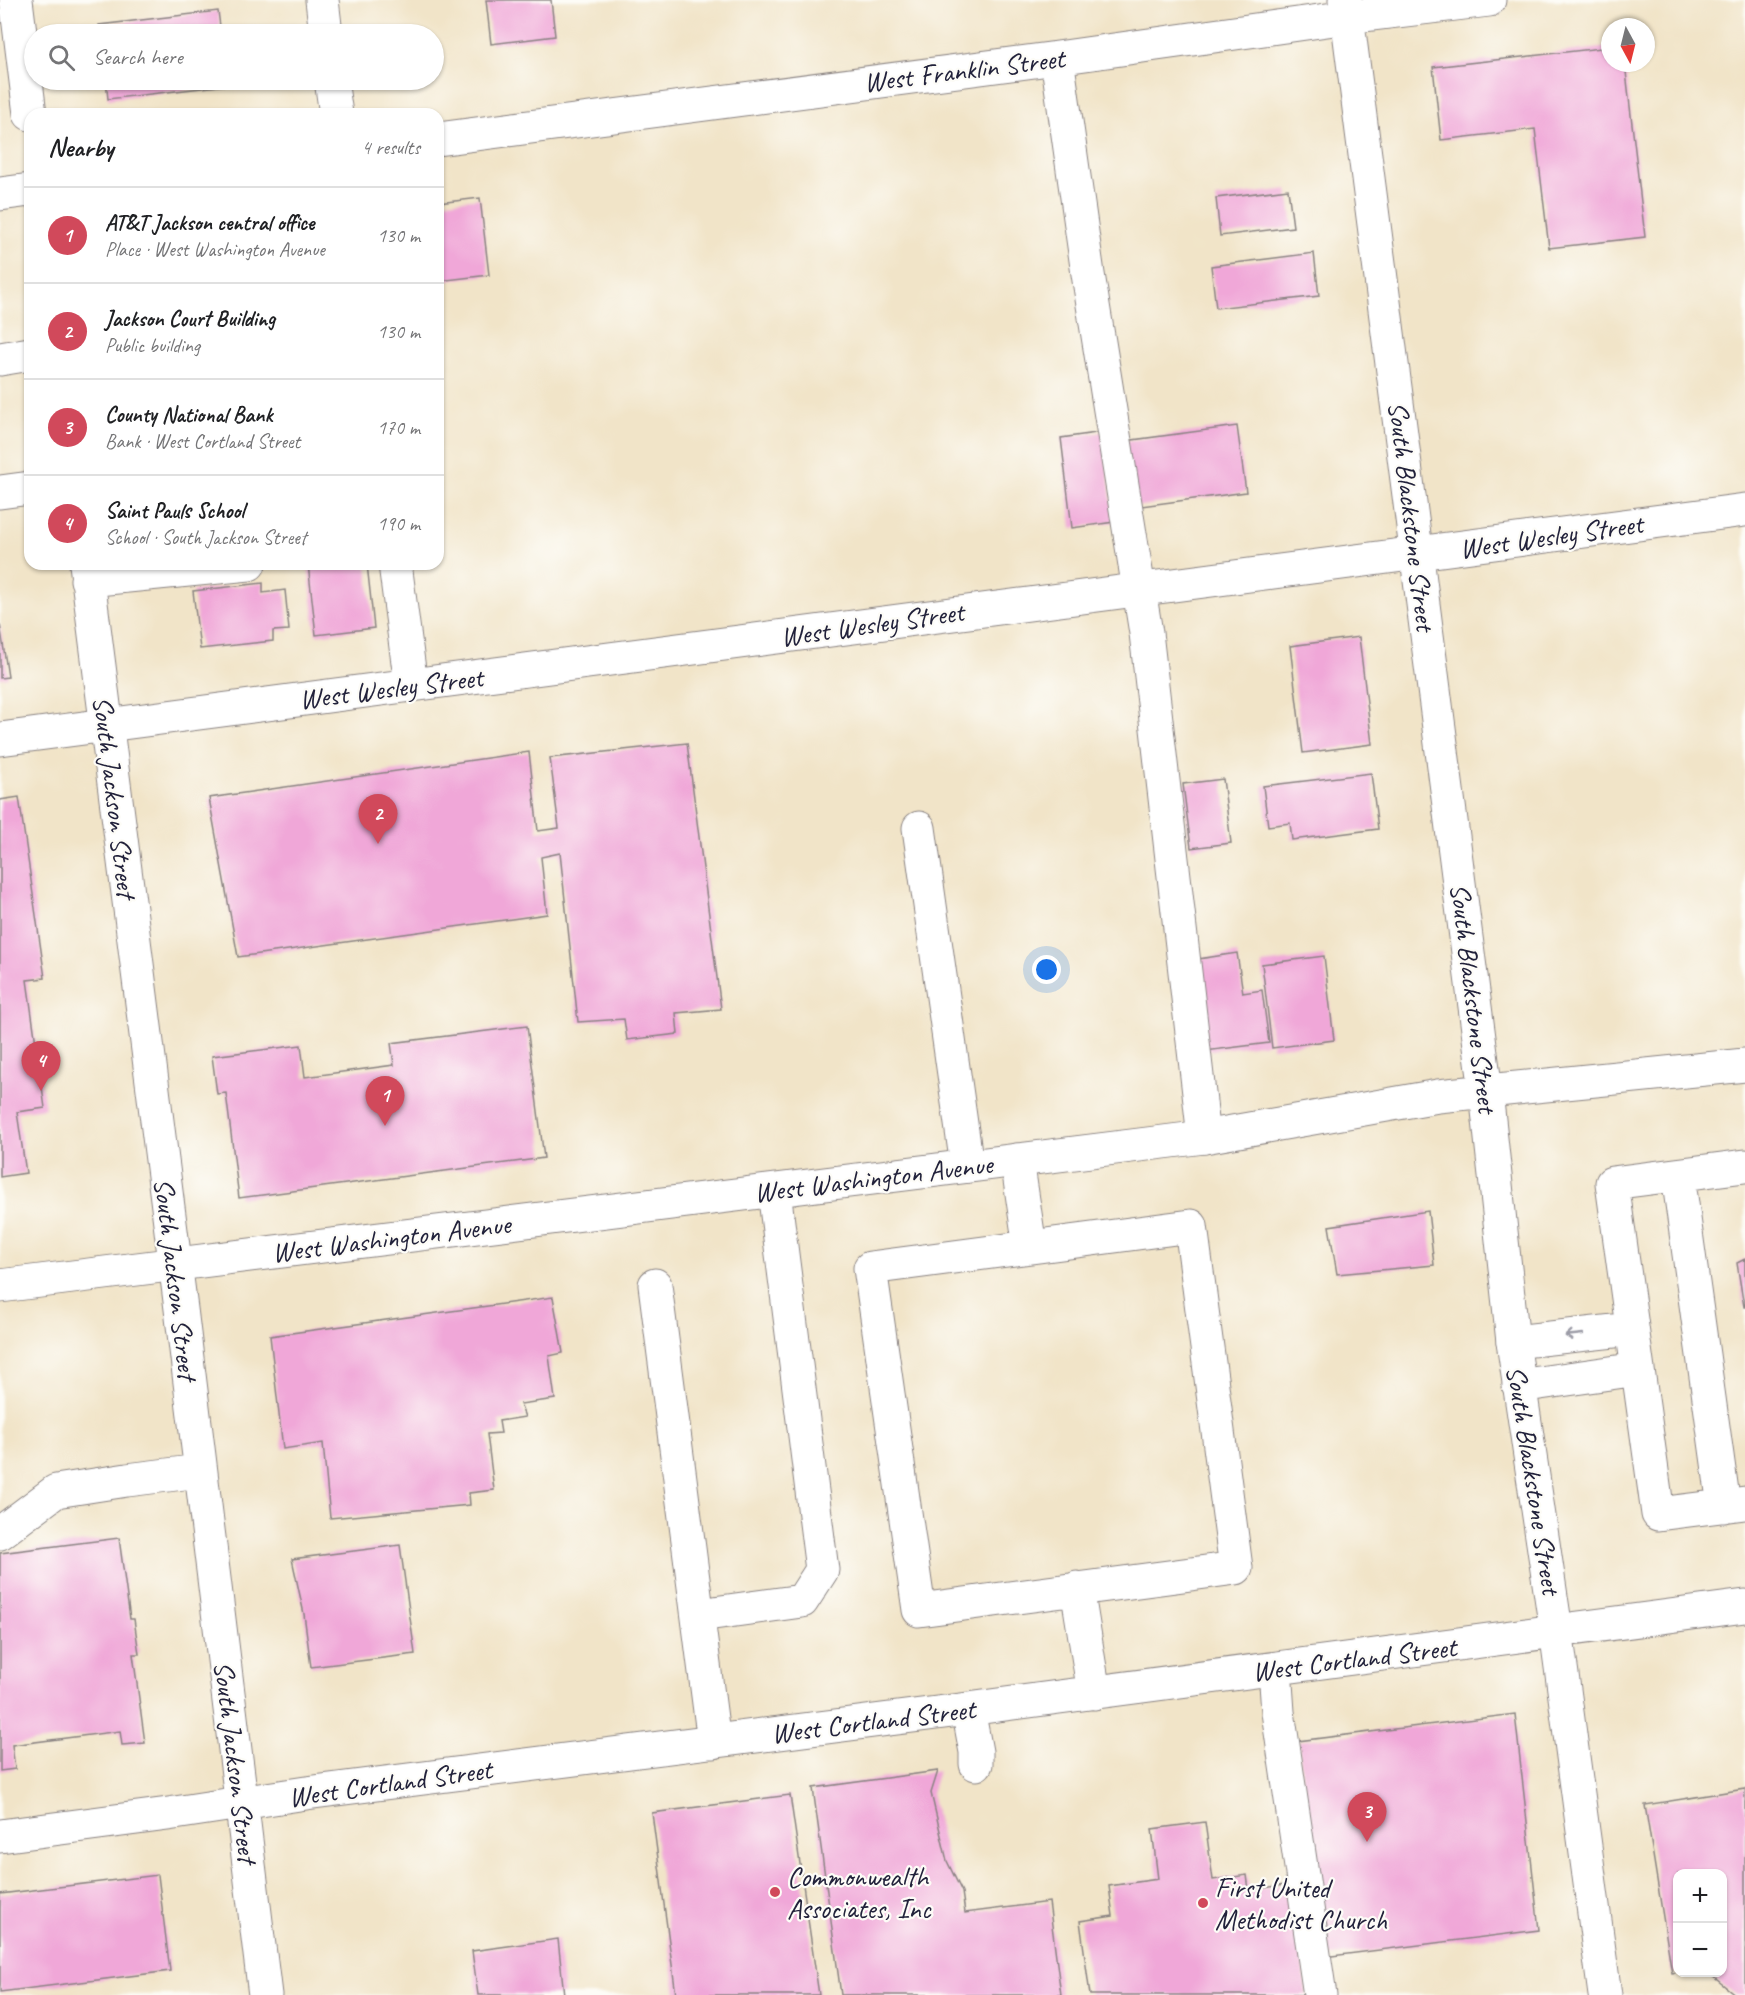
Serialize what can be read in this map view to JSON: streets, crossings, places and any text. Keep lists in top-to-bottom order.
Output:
{
  "streets": {
    "street": [
      "West Franklin Street",
      "South Blackstone Street",
      "West Wesley Street",
      "South Jackson Street",
      "West Washington Avenue",
      "West Cortland Street"
    ]
  },
  "crossings": [
    ["West Franklin Street", "South Blackstone Street"],
    ["South Blackstone Street", "West Wesley Street"],
    ["South Blackstone Street", "West Washington Avenue"],
    ["South Blackstone Street", "West Cortland Street"],
    ["West Wesley Street", "South Jackson Street"],
    ["South Jackson Street", "West Washington Avenue"],
    ["South Jackson Street", "West Cortland Street"]
  ],
  "places": ["Commonwealth Associates, Inc", "First United Methodist Church"],
  "north": "bottom",
  "page": {
    "search": "Search here",
    "heading": ["Nearby", "4 results"],
    "list": [
      {
        "mark": "1",
        "name": "AT&T Jackson central office",
        "note": "Place · West Washington Avenue",
        "value": "130 m"
      },
      {
        "mark": "2",
        "name": "Jackson Court Building",
        "note": "Public building",
        "value": "130 m"
      },
      {
        "mark": "3",
        "name": "County National Bank",
        "note": "Bank · West Cortland Street",
        "value": "170 m"
      },
      {
        "mark": "4",
        "name": "Saint Pauls School",
        "note": "School · South Jackson Street",
        "value": "190 m"
      }
    ],
    "pins": [
      "2",
      "4",
      "1",
      "3"
    ],
    "map_buttons": ["+", "−"]
  }
}
